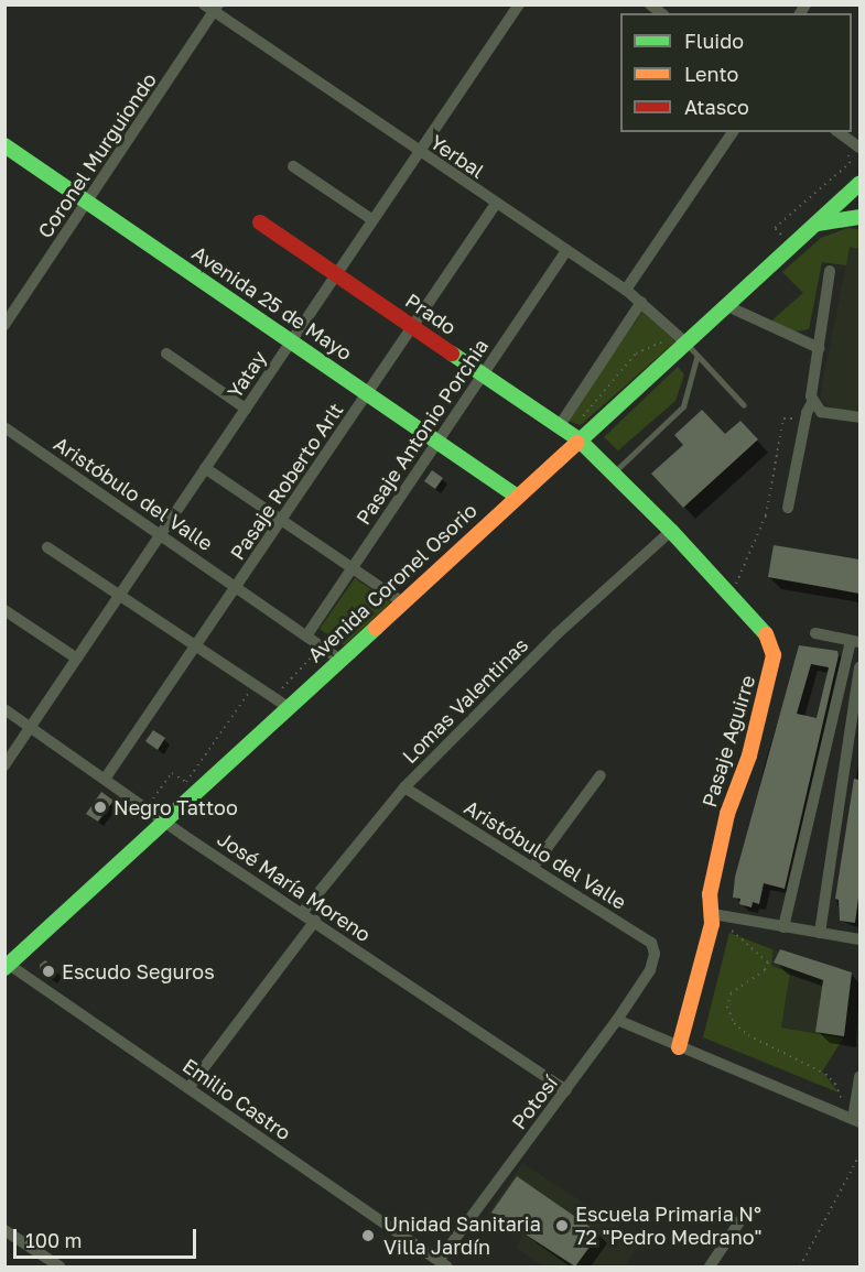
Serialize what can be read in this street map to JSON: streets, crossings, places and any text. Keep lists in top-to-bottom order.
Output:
{
  "streets": {
    "street": [
      "Coronel Murguiondo",
      "Yerbal",
      "Avenida 25 de Mayo",
      "Prado",
      "Yatay",
      "Pasaje Antonio Porchia",
      "Pasaje Roberto Arlt",
      "Aristóbulo del Valle",
      "Avenida Coronel Osorio",
      "Lomas Valentinas",
      "Pasaje Aguirre",
      "José María Moreno",
      "Emilio Castro",
      "Potosí"
    ]
  },
  "crossings": [
    ["Coronel Murguiondo", "Yerbal"],
    ["Coronel Murguiondo", "Avenida 25 de Mayo"],
    ["Yerbal", "Yatay"],
    ["Yerbal", "Pasaje Antonio Porchia"],
    ["Yerbal", "Pasaje Roberto Arlt"],
    ["Yerbal", "Avenida Coronel Osorio"],
    ["Avenida 25 de Mayo", "Yatay"],
    ["Avenida 25 de Mayo", "Pasaje Antonio Porchia"],
    ["Avenida 25 de Mayo", "Pasaje Roberto Arlt"],
    ["Avenida 25 de Mayo", "Avenida Coronel Osorio"],
    ["Prado", "Yatay"],
    ["Prado", "Pasaje Antonio Porchia"],
    ["Prado", "Pasaje Roberto Arlt"],
    ["Prado", "Avenida Coronel Osorio"],
    ["Prado", "Pasaje Aguirre"],
    ["Yatay", "Aristóbulo del Valle"],
    ["Yatay", "José María Moreno"],
    ["Pasaje Antonio Porchia", "Aristóbulo del Valle"],
    ["Pasaje Roberto Arlt", "Aristóbulo del Valle"],
    ["Pasaje Roberto Arlt", "José María Moreno"],
    ["Aristóbulo del Valle", "Avenida Coronel Osorio"],
    ["Aristóbulo del Valle", "Lomas Valentinas"],
    ["Aristóbulo del Valle", "Potosí"],
    ["Avenida Coronel Osorio", "Pasaje Aguirre"],
    ["Avenida Coronel Osorio", "José María Moreno"],
    ["Avenida Coronel Osorio", "Emilio Castro"],
    ["Lomas Valentinas", "Pasaje Aguirre"],
    ["Lomas Valentinas", "José María Moreno"],
    ["José María Moreno", "Potosí"],
    ["Emilio Castro", "Potosí"]
  ],
  "places": [
    "Negro Tattoo",
    "Escudo Seguros",
    "Escuela Primaria N° 72 \"Pedro Medrano\"",
    "Unidad Sanitaria Villa Jardín"
  ],
  "legend": ["Fluido", "Lento", "Atasco"],
  "scale_bar": "100 m"
}
